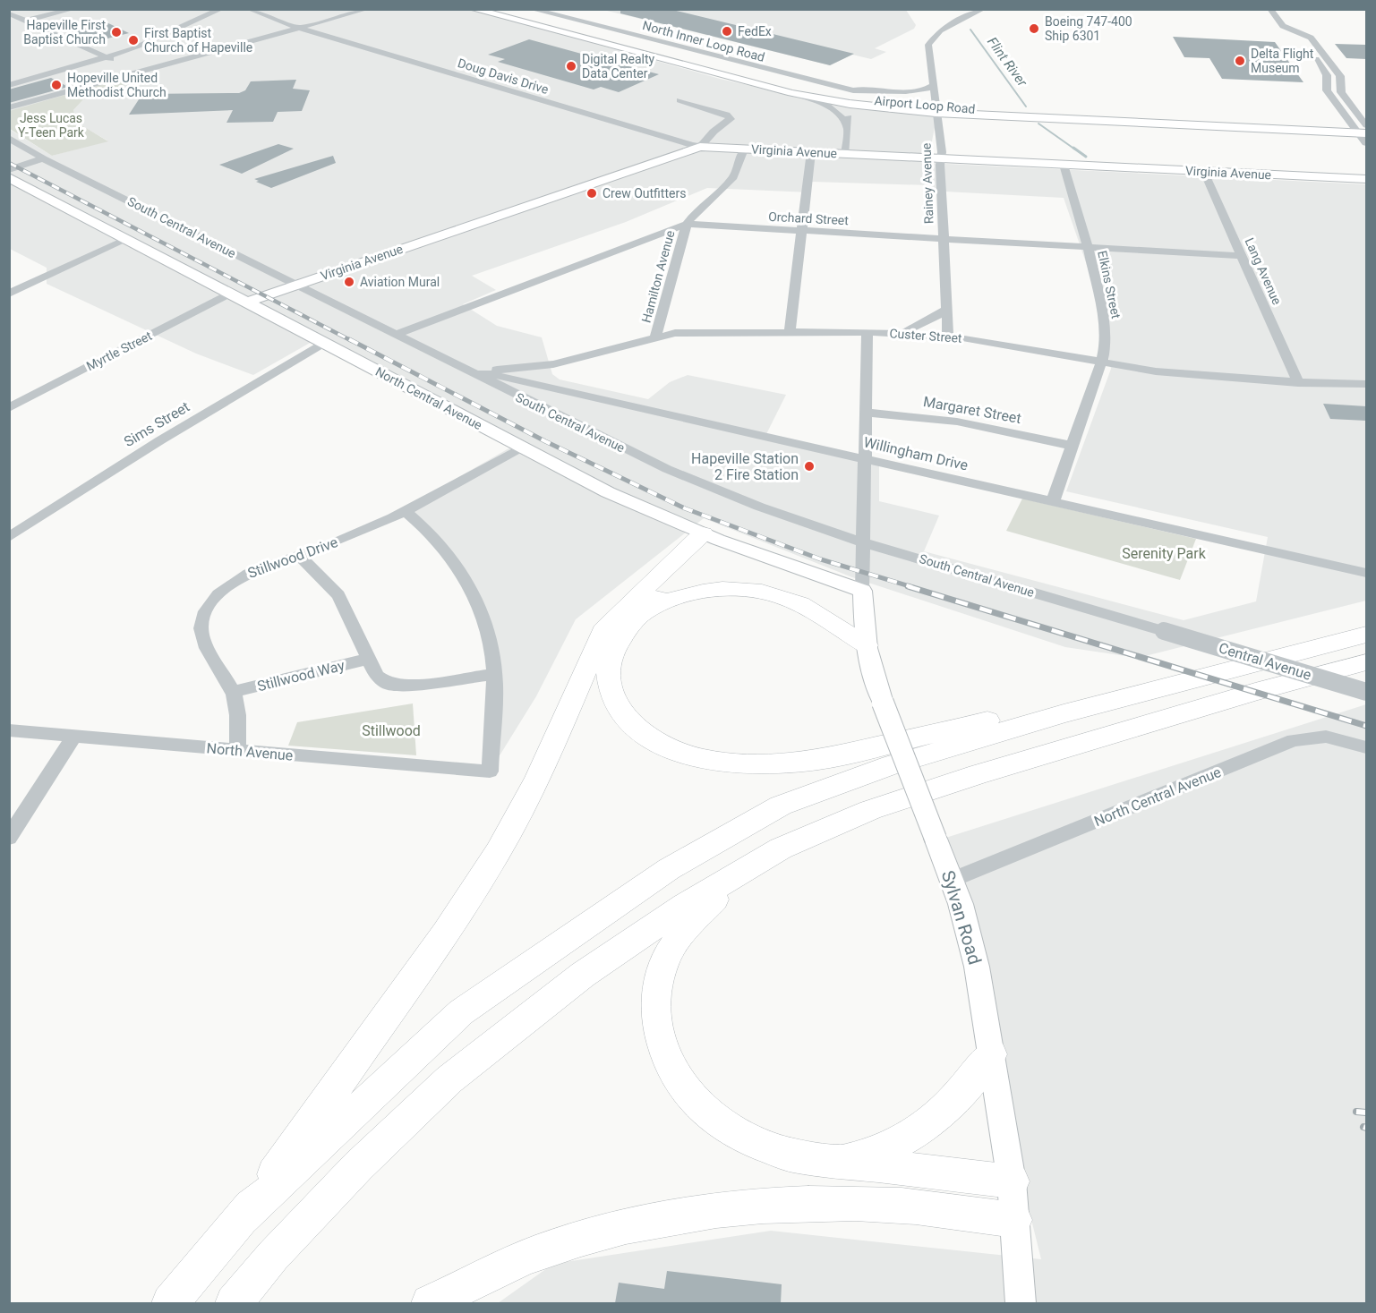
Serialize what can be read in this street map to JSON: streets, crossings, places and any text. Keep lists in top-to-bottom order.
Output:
{
  "streets": {
    "main road": [
      "Airport Loop Road",
      "Virginia Avenue",
      "North Central Avenue",
      "Sylvan Road"
    ],
    "street": [
      "North Inner Loop Road",
      "Doug Davis Drive",
      "Rainey Avenue",
      "Orchard Street",
      "South Central Avenue",
      "Lang Avenue",
      "Hamilton Avenue",
      "Elkins Street",
      "Custer Street",
      "Myrtle Street",
      "Margaret Street",
      "Sims Street",
      "Willingham Drive",
      "Stillwood Drive",
      "Central Avenue",
      "Stillwood Way",
      "North Avenue"
    ]
  },
  "crossings": [
    ["North Inner Loop Road", "Airport Loop Road"],
    ["North Inner Loop Road", "Rainey Avenue"],
    ["Doug Davis Drive", "Virginia Avenue"],
    ["Airport Loop Road", "Rainey Avenue"],
    ["Virginia Avenue", "Rainey Avenue"],
    ["Virginia Avenue", "South Central Avenue"],
    ["Virginia Avenue", "Lang Avenue"],
    ["Virginia Avenue", "Hamilton Avenue"],
    ["Virginia Avenue", "Elkins Street"],
    ["Virginia Avenue", "North Central Avenue"],
    ["Rainey Avenue", "Orchard Street"],
    ["Rainey Avenue", "Custer Street"],
    ["Orchard Street", "South Central Avenue"],
    ["Orchard Street", "Lang Avenue"],
    ["Orchard Street", "Hamilton Avenue"],
    ["Orchard Street", "Elkins Street"],
    ["South Central Avenue", "Custer Street"],
    ["South Central Avenue", "Willingham Drive"],
    ["South Central Avenue", "Central Avenue"],
    ["South Central Avenue", "Sylvan Road"],
    ["Lang Avenue", "Custer Street"],
    ["Hamilton Avenue", "Custer Street"],
    ["Elkins Street", "Custer Street"],
    ["Elkins Street", "Margaret Street"],
    ["Elkins Street", "Willingham Drive"],
    ["Custer Street", "Willingham Drive"],
    ["Custer Street", "Sylvan Road"],
    ["Myrtle Street", "North Central Avenue"],
    ["North Central Avenue", "Sims Street"],
    ["North Central Avenue", "Stillwood Drive"],
    ["North Central Avenue", "Sylvan Road"],
    ["Margaret Street", "Sylvan Road"],
    ["Willingham Drive", "Sylvan Road"],
    ["Stillwood Drive", "Stillwood Way"],
    ["Stillwood Drive", "North Avenue"]
  ],
  "water": ["Flint River"],
  "parks": ["Jess Lucas Y-Teen Park", "Serenity Park", "Stillwood"],
  "places": [
    "Boeing 747-400 Ship 6301",
    "FedEx",
    "Hapeville First Baptist Church",
    "First Baptist Church of Hapeville",
    "Delta Flight Museum",
    "Digital Realty Data Center",
    "Hopeville United Methodist Church",
    "Crew Outfitters",
    "Aviation Mural",
    "Hapeville Station 2 Fire Station"
  ]
}
